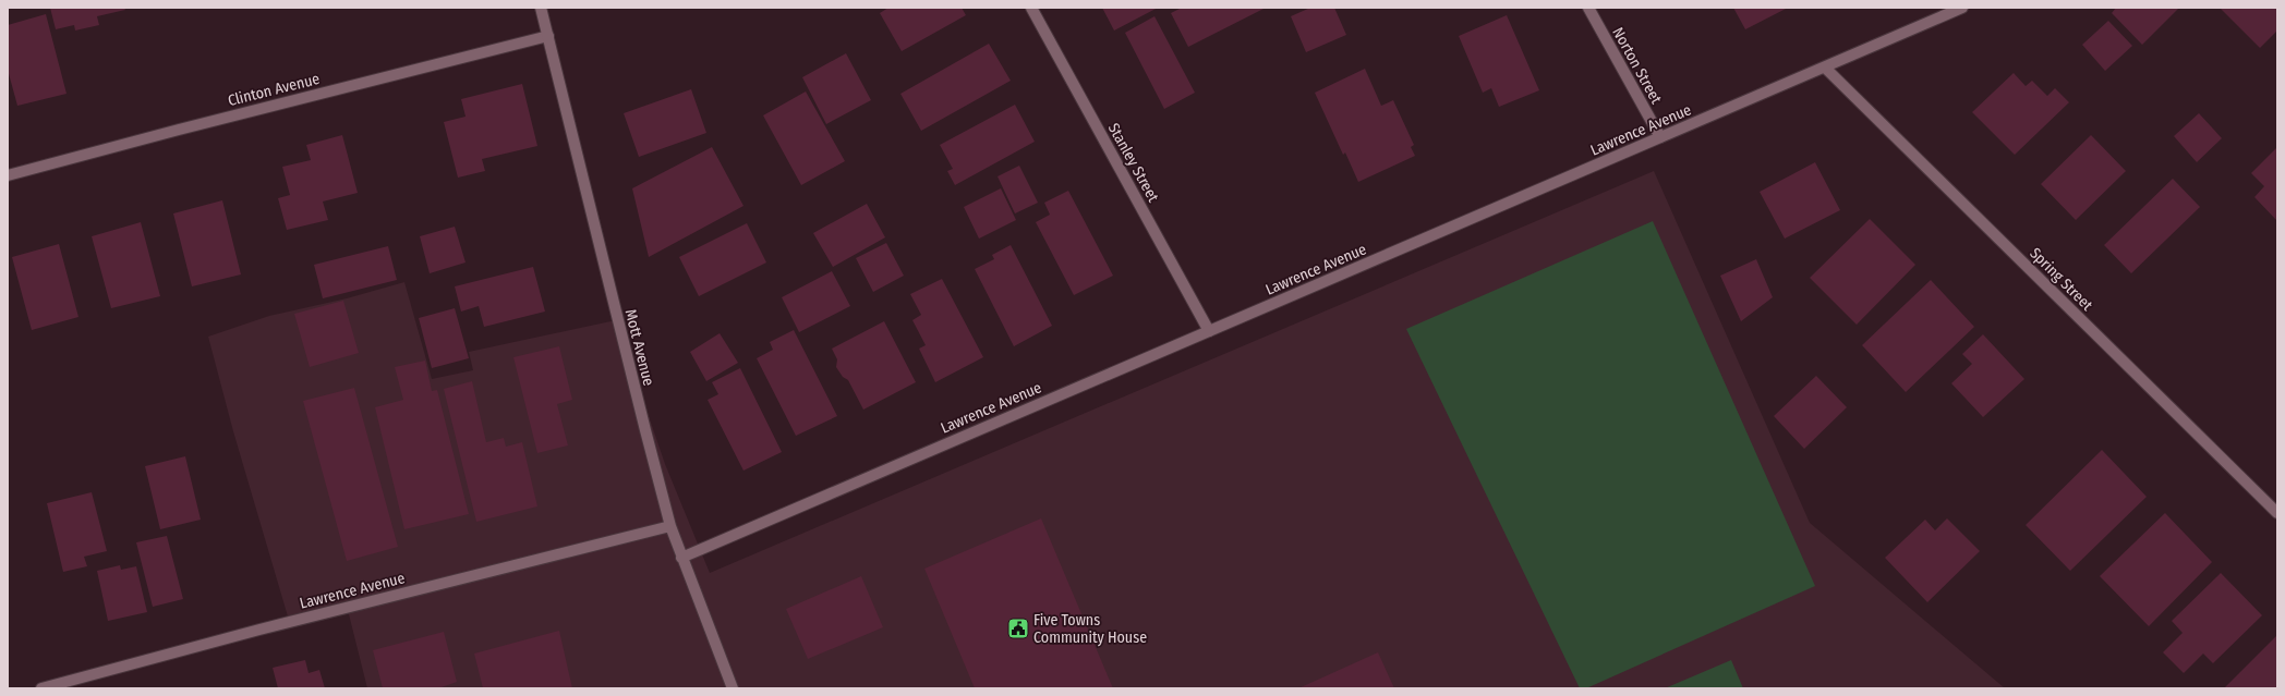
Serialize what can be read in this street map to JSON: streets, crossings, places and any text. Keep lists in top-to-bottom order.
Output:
{
  "streets": {
    "street": [
      "Norton Street",
      "Clinton Avenue",
      "Lawrence Avenue",
      "Stanley Street",
      "Spring Street",
      "Mott Avenue"
    ]
  },
  "crossings": [
    ["Norton Street", "Lawrence Avenue"],
    ["Clinton Avenue", "Mott Avenue"],
    ["Lawrence Avenue", "Stanley Street"],
    ["Lawrence Avenue", "Spring Street"],
    ["Lawrence Avenue", "Mott Avenue"]
  ],
  "places": {
    "public building": ["Five Towns Community House"]
  }
}
